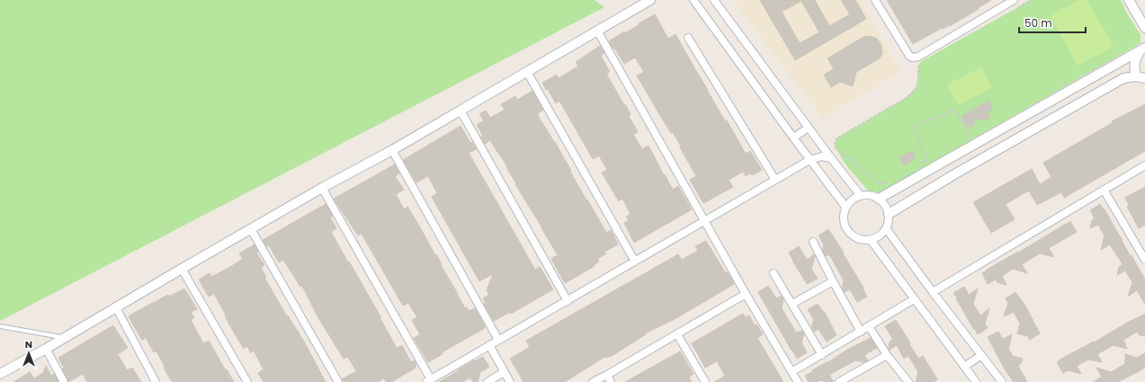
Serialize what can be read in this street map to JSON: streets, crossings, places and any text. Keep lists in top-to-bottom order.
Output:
{
  "scale_bar": "50 m",
  "north": "top"
}
